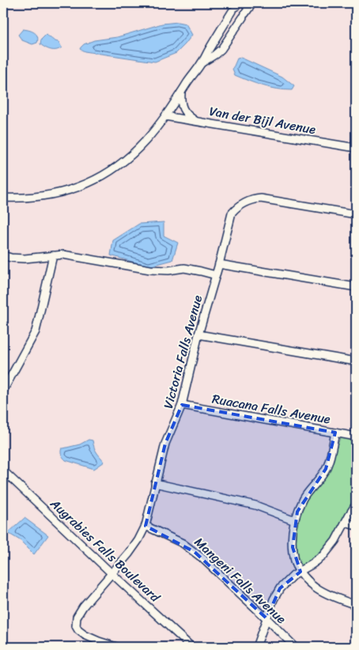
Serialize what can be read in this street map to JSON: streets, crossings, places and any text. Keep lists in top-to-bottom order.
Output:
{
  "streets": {
    "street": [
      "Van der Bijl Avenue",
      "Victoria Falls Avenue",
      "Ruacana Falls Avenue",
      "Augrabies Falls Boulevard",
      "Mangeni Falls Avenue"
    ]
  },
  "crossings": [
    ["Victoria Falls Avenue", "Ruacana Falls Avenue"],
    ["Victoria Falls Avenue", "Augrabies Falls Boulevard"],
    ["Victoria Falls Avenue", "Mangeni Falls Avenue"]
  ]
}
